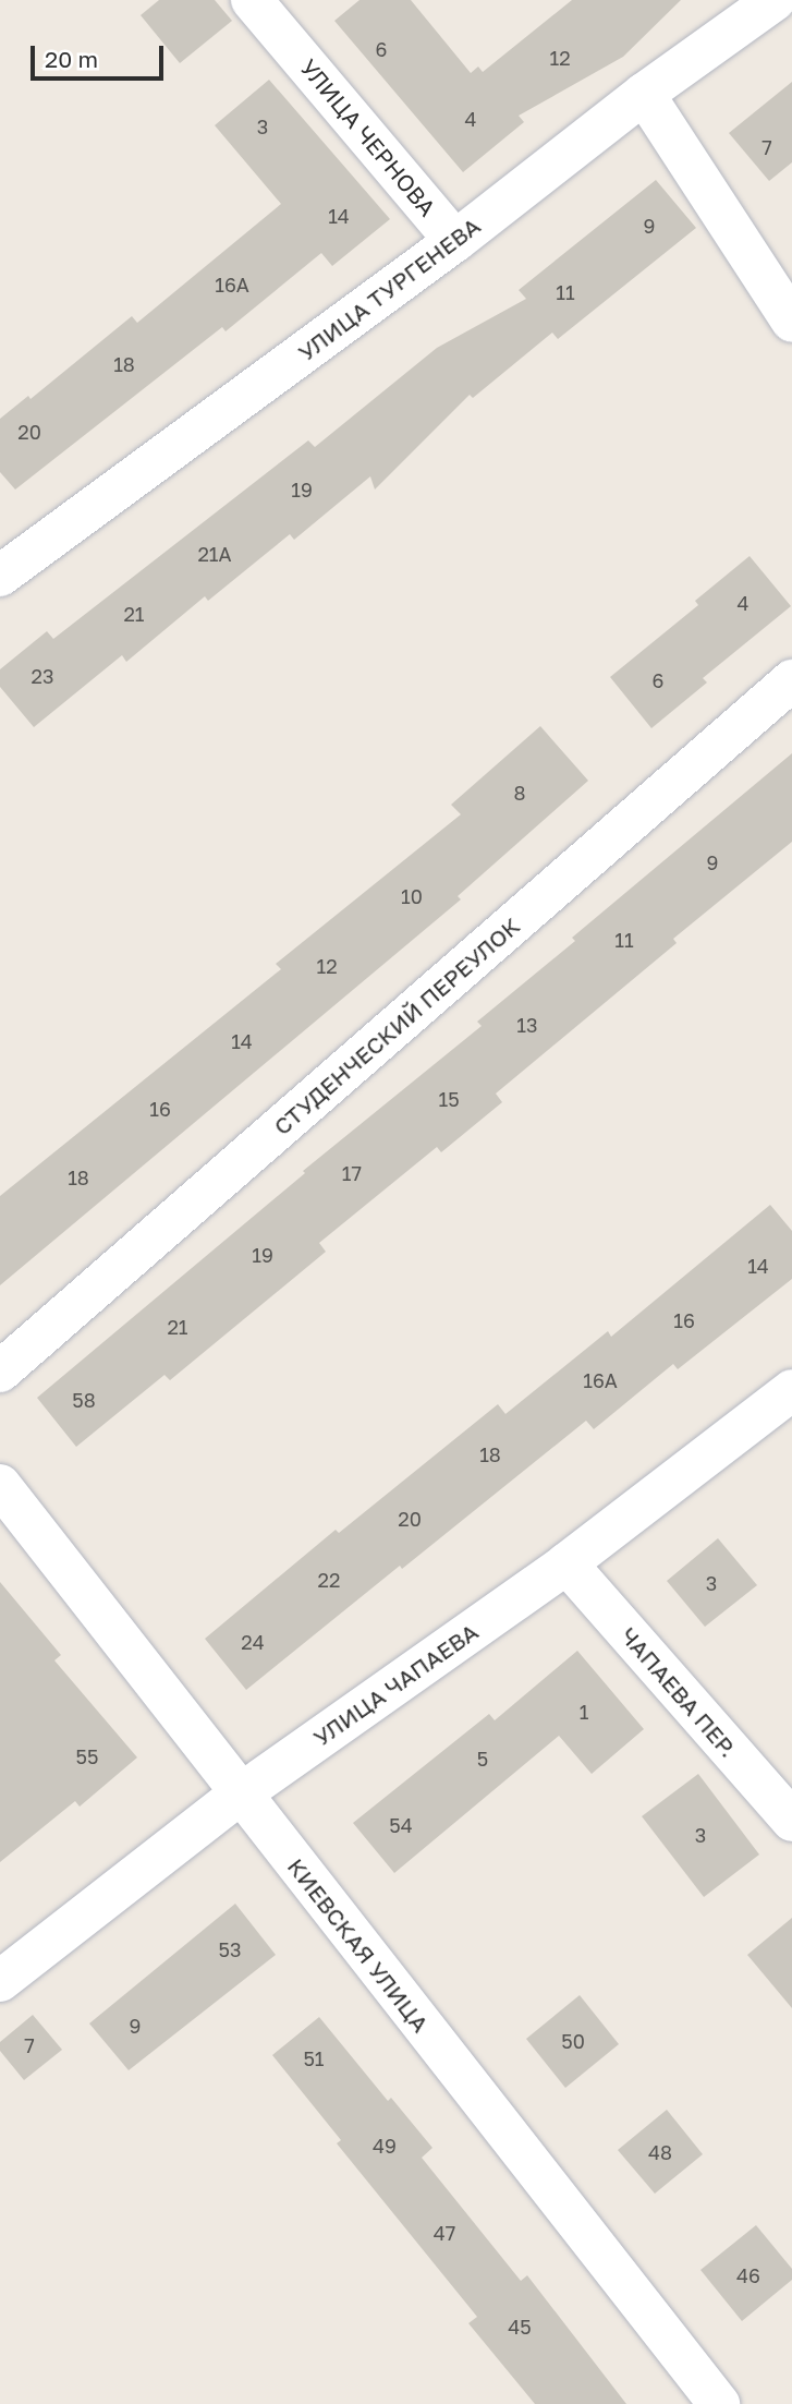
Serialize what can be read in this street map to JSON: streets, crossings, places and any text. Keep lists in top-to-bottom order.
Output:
{
  "streets": {
    "street": [
      "УЛИЦА ЧЕРНОВА",
      "УЛИЦА ТУРГЕНЕВА",
      "СТУДЕНЧЕСКИЙ ПЕРЕУЛОК",
      "УЛИЦА ЧАПАЕВА",
      "ЧАПАЕВА ПЕР.",
      "КИЕВСКАЯ УЛИЦА"
    ]
  },
  "crossings": [
    ["УЛИЦА ЧЕРНОВА", "УЛИЦА ТУРГЕНЕВА"],
    ["УЛИЦА ЧАПАЕВА", "ЧАПАЕВА ПЕР."],
    ["УЛИЦА ЧАПАЕВА", "КИЕВСКАЯ УЛИЦА"]
  ],
  "house_numbers": [
    "6",
    "12",
    "4",
    "3",
    "7",
    "14",
    "9",
    "16А",
    "11",
    "18",
    "20",
    "19",
    "21А",
    "4",
    "21",
    "23",
    "6",
    "8",
    "9",
    "10",
    "11",
    "12",
    "13",
    "14",
    "15",
    "16",
    "17",
    "18",
    "19",
    "14",
    "16",
    "21",
    "16А",
    "58",
    "18",
    "20",
    "22",
    "3",
    "24",
    "1",
    "55",
    "5",
    "54",
    "3",
    "53",
    "9",
    "50",
    "7",
    "51",
    "49",
    "48",
    "47",
    "46",
    "45"
  ],
  "scale_bar": "20 m"
}
